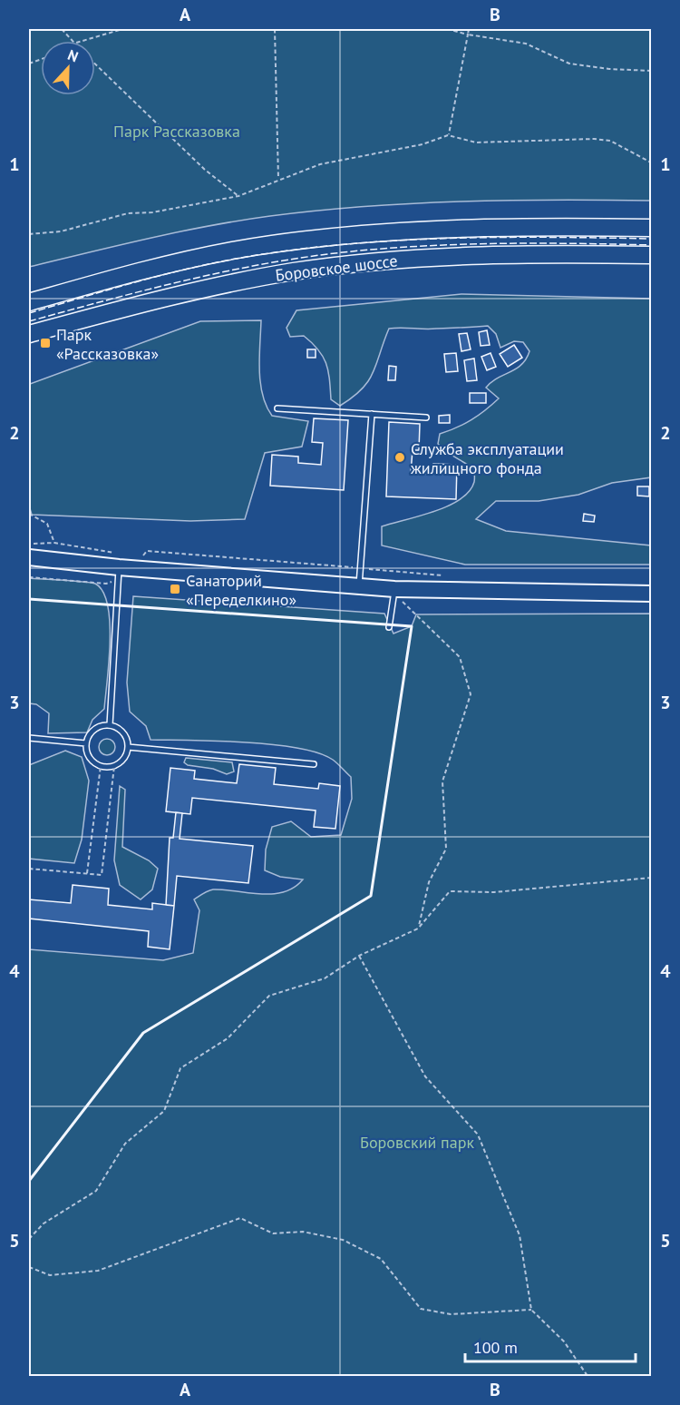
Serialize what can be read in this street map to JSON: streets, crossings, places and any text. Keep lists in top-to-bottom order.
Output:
{
  "streets": {
    "main road": ["Боровское шоссе"]
  },
  "parks": ["Парк Рассказовка", "Боровский парк"],
  "places": {
    "transit": ["Парк «Рассказовка»", "Санаторий «Переделкино»"],
    "other": ["Служба эксплуатации жилищного фонда"]
  },
  "scale_bar": "100 m",
  "north": "top",
  "grid": {
    "columns": ["A", "B"],
    "rows": [
      "1",
      "2",
      "3",
      "4",
      "5"
    ]
  }
}
